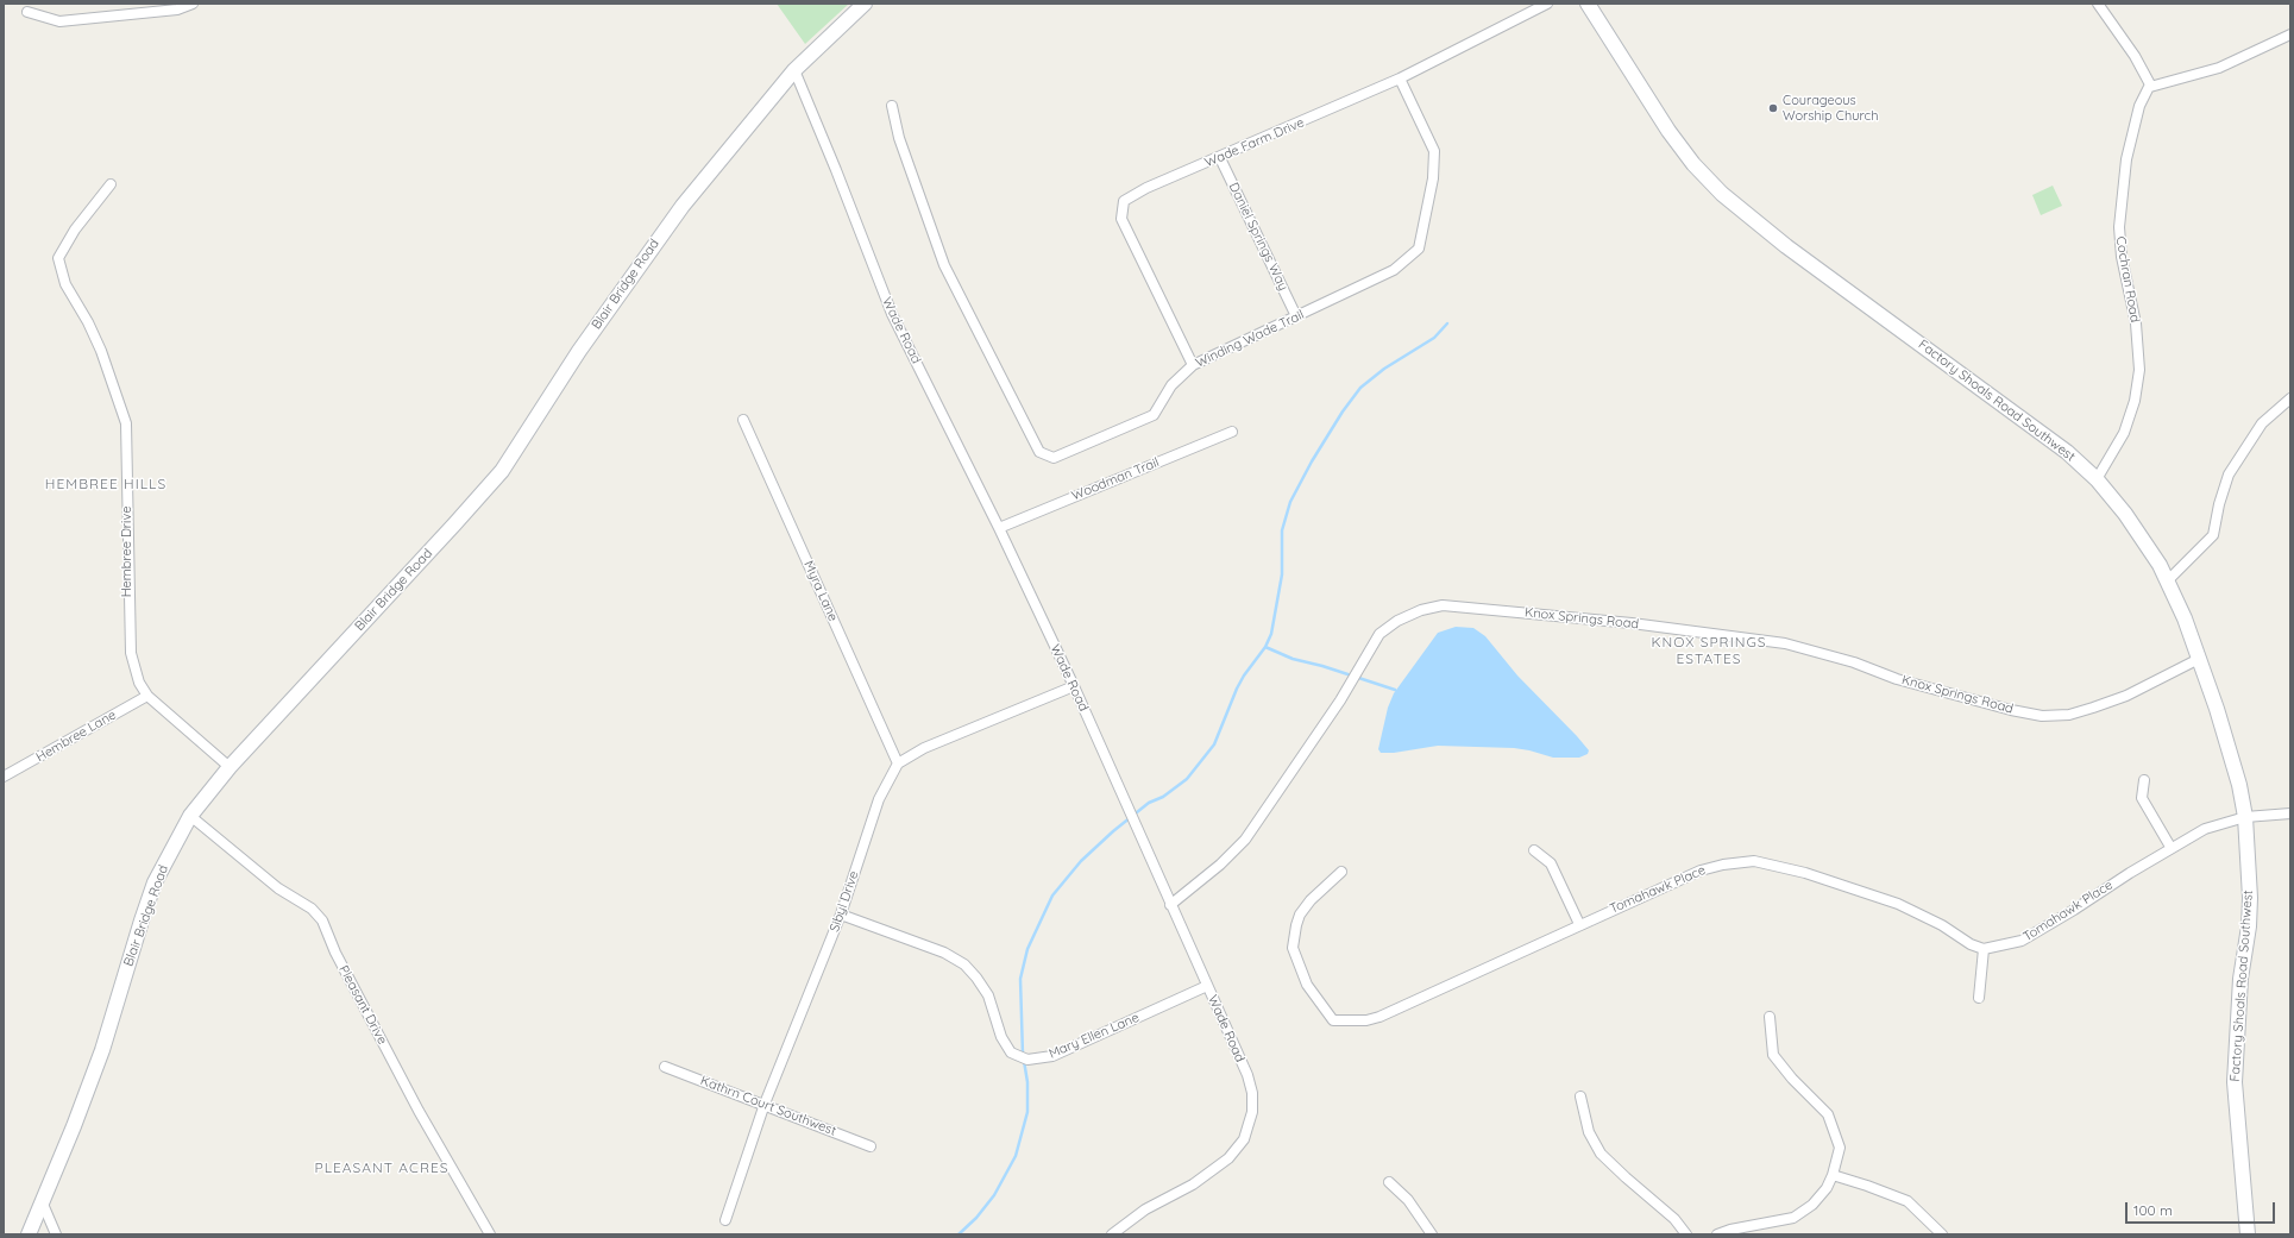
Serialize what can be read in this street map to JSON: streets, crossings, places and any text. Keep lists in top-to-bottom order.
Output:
{
  "streets": {
    "street": [
      "Wade Farm Drive",
      "Daniel Springs Way",
      "Cochran Road",
      "Blair Bridge Road",
      "Wade Road",
      "Winding Wade Trail",
      "Factory Shoals Road Southwest",
      "Woodman Trail",
      "Hembree Drive",
      "Myra Lane",
      "Knox Springs Road",
      "Hembree Lane",
      "Tomahawk Place",
      "Sibyl Drive",
      "Pleasant Drive",
      "Mary Ellen Lane",
      "Kathrn Court Southwest"
    ]
  },
  "crossings": [
    ["Wade Farm Drive", "Daniel Springs Way"],
    ["Wade Farm Drive", "Winding Wade Trail"],
    ["Daniel Springs Way", "Winding Wade Trail"],
    ["Cochran Road", "Factory Shoals Road Southwest"],
    ["Blair Bridge Road", "Wade Road"],
    ["Blair Bridge Road", "Hembree Drive"],
    ["Blair Bridge Road", "Pleasant Drive"],
    ["Wade Road", "Woodman Trail"],
    ["Wade Road", "Knox Springs Road"],
    ["Wade Road", "Mary Ellen Lane"],
    ["Factory Shoals Road Southwest", "Knox Springs Road"],
    ["Factory Shoals Road Southwest", "Tomahawk Place"],
    ["Hembree Drive", "Hembree Lane"],
    ["Myra Lane", "Sibyl Drive"],
    ["Sibyl Drive", "Mary Ellen Lane"],
    ["Sibyl Drive", "Kathrn Court Southwest"]
  ],
  "districts": ["HEMBREE HILLS", "KNOX SPRINGS ESTATES", "PLEASANT ACRES"],
  "places": ["Courageous Worship Church"],
  "scale_bar": "100 m"
}
